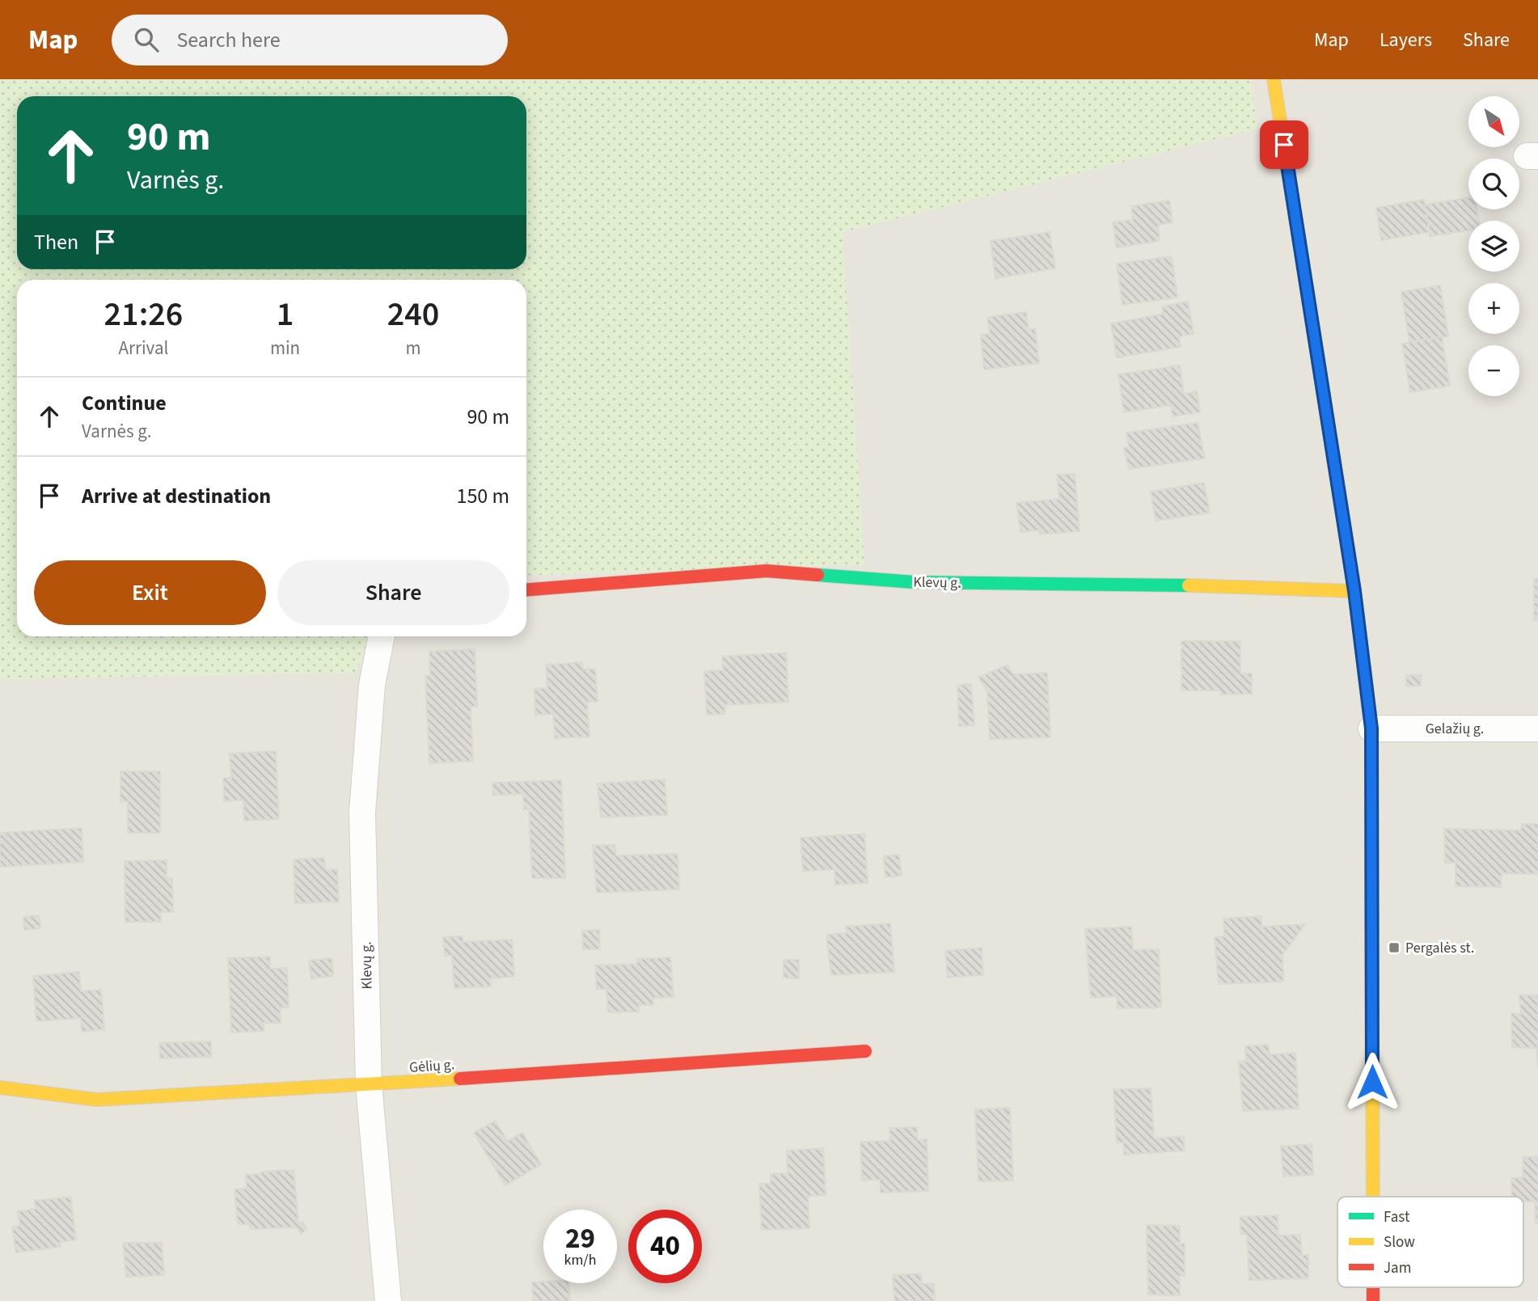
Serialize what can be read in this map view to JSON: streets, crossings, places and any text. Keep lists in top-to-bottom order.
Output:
{
  "streets": {
    "street": ["Klevų g.", "Gelažių g.", "Gėlių g."]
  },
  "crossings": [
    ["Klevų g.", "Gėlių g."]
  ],
  "places": {
    "transit": ["Pergalės st."]
  },
  "legend": ["Fast", "Slow", "Jam"],
  "north": "bottom right",
  "page": {
    "header": "Map",
    "search": "Search here",
    "nav": ["Map", "Layers", "Share"],
    "map_buttons": ["+", "−"],
    "turn": ["90 m", "Varnės g."],
    "then": "Then",
    "eta": [
      "21:26",
      "Arrival",
      "1",
      "min",
      "240",
      "m"
    ],
    "list": [
      {
        "name": "Continue",
        "note": "Varnės g.",
        "value": "90 m"
      },
      {
        "name": "Arrive at destination",
        "value": "150 m"
      }
    ],
    "buttons": ["Exit", "Share"],
    "speed": "29 km/h",
    "limit": "40"
  }
}
